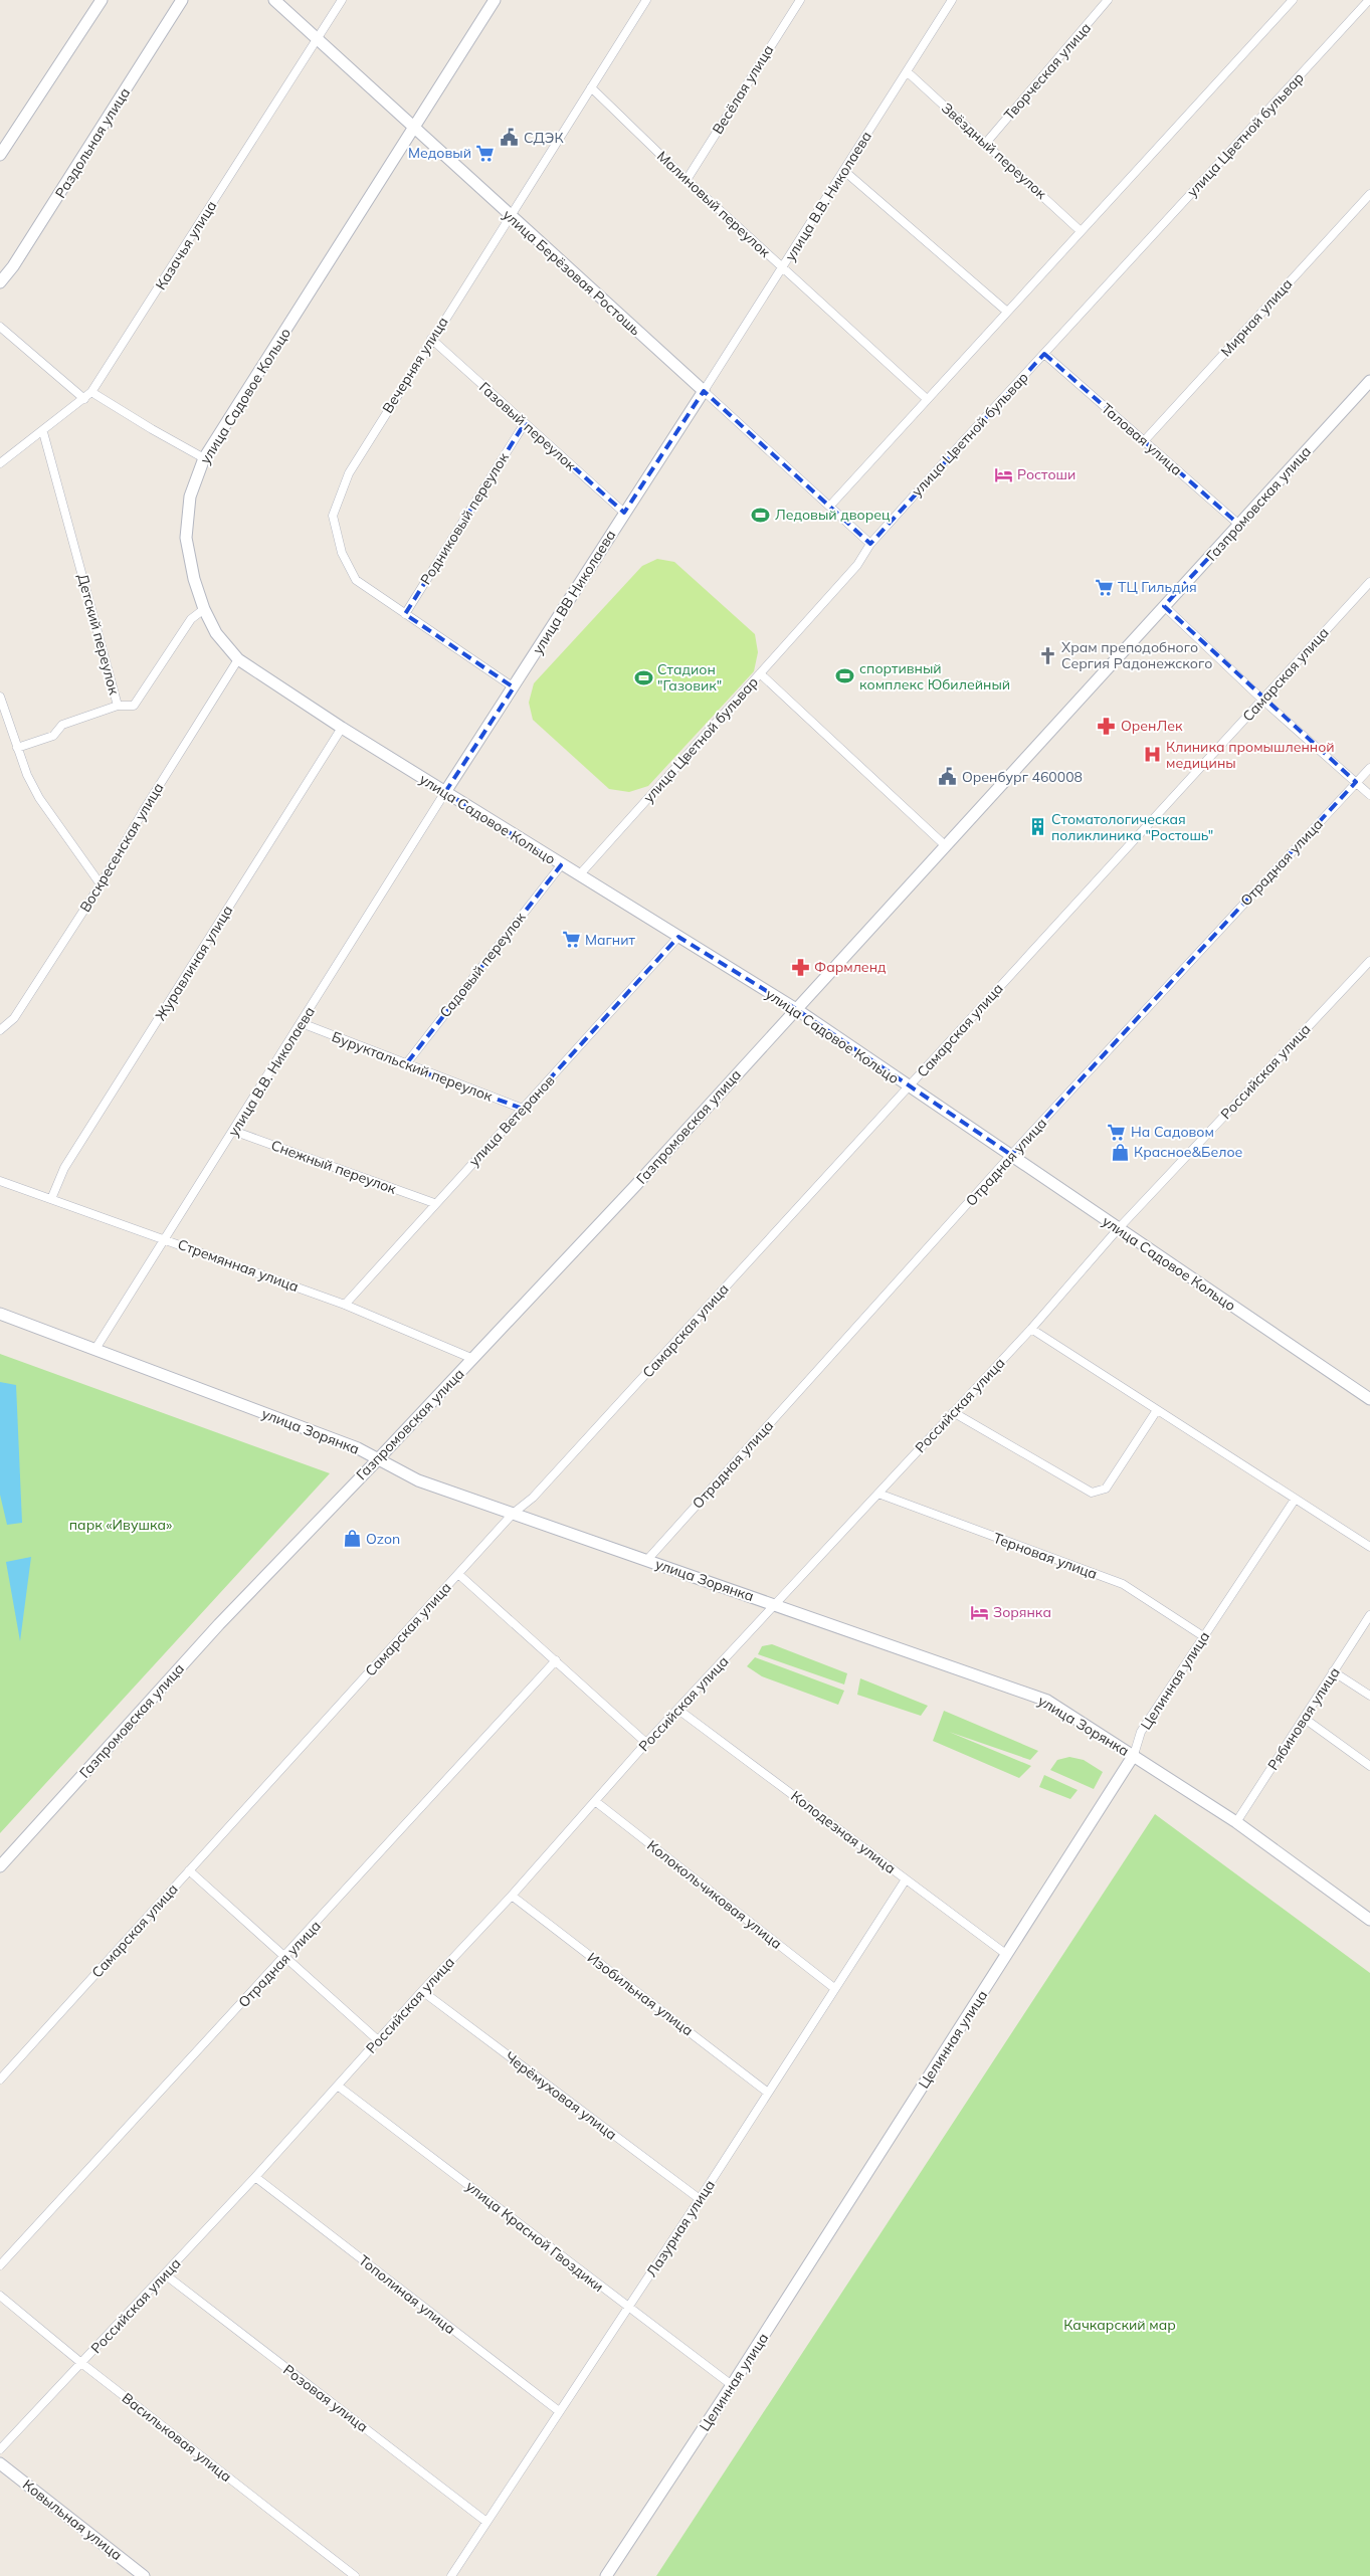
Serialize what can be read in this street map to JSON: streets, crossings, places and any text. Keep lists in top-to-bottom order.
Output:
{
  "streets": {
    "street": [
      "Творческая улица",
      "Весёлая улица",
      "улица Цветной бульвар",
      "Раздольная улица",
      "Звёздный переулок",
      "улица В.В. Николаева",
      "Малиновый переулок",
      "Казачья улица",
      "улица Берёзовая Ростошь",
      "Мирная улица",
      "Вечерняя улица",
      "улица Садовое Кольцо",
      "Газовый переулок",
      "Таловая улица",
      "Газпромовская улица",
      "Родниковый переулок",
      "улица ВВ Николаева",
      "Детский переулок",
      "Самарская улица",
      "Воскресенская улица",
      "Отрадная улица",
      "Журавлиная улица",
      "Садовый переулок",
      "Буруктальский переулок",
      "Российская улица",
      "улица Ветеранов",
      "Снежный переулок",
      "Стремянная улица",
      "улица Зорянка",
      "Терновая улица",
      "Целинная улица",
      "Рябиновая улица",
      "Колодезная улица",
      "Колокольчиковая улица",
      "Изобильная улица",
      "Черёмуховая улица",
      "Лазурная улица",
      "улица Красной Гвоздики",
      "Тополиная улица",
      "Розовая улица",
      "Васильковая улица",
      "Ковыльная улица"
    ]
  },
  "crossings": [
    ["Творческая улица", "Звёздный переулок"],
    ["Весёлая улица", "Малиновый переулок"],
    ["улица Цветной бульвар", "улица Берёзовая Ростошь"],
    ["улица Цветной бульвар", "улица Садовое Кольцо"],
    ["улица Цветной бульвар", "Таловая улица"],
    ["Звёздный переулок", "улица В.В. Николаева"],
    ["улица В.В. Николаева", "Малиновый переулок"],
    ["улица В.В. Николаева", "улица Берёзовая Ростошь"],
    ["улица В.В. Николаева", "улица Садовое Кольцо"],
    ["улица В.В. Николаева", "улица ВВ Николаева"],
    ["улица В.В. Николаева", "Буруктальский переулок"],
    ["улица В.В. Николаева", "Снежный переулок"],
    ["улица В.В. Николаева", "Стремянная улица"],
    ["улица В.В. Николаева", "улица Зорянка"],
    ["Малиновый переулок", "Вечерняя улица"],
    ["Казачья улица", "улица Берёзовая Ростошь"],
    ["Казачья улица", "Детский переулок"],
    ["улица Берёзовая Ростошь", "Вечерняя улица"],
    ["улица Берёзовая Ростошь", "улица Садовое Кольцо"],
    ["улица Берёзовая Ростошь", "улица ВВ Николаева"],
    ["Мирная улица", "Таловая улица"],
    ["Вечерняя улица", "Газовый переулок"],
    ["Вечерняя улица", "Родниковый переулок"],
    ["Вечерняя улица", "улица ВВ Николаева"],
    ["улица Садовое Кольцо", "Газпромовская улица"],
    ["улица Садовое Кольцо", "улица ВВ Николаева"],
    ["улица Садовое Кольцо", "Детский переулок"],
    ["улица Садовое Кольцо", "Самарская улица"],
    ["улица Садовое Кольцо", "Воскресенская улица"],
    ["улица Садовое Кольцо", "Отрадная улица"],
    ["улица Садовое Кольцо", "Журавлиная улица"],
    ["улица Садовое Кольцо", "Садовый переулок"],
    ["улица Садовое Кольцо", "Российская улица"],
    ["улица Садовое Кольцо", "улица Ветеранов"],
    ["Газовый переулок", "Родниковый переулок"],
    ["Газовый переулок", "улица ВВ Николаева"],
    ["Таловая улица", "Газпромовская улица"],
    ["Газпромовская улица", "Стремянная улица"],
    ["Газпромовская улица", "улица Зорянка"],
    ["Самарская улица", "улица Зорянка"],
    ["Отрадная улица", "улица Зорянка"],
    ["Журавлиная улица", "Стремянная улица"],
    ["Садовый переулок", "Буруктальский переулок"],
    ["Буруктальский переулок", "улица Ветеранов"],
    ["Российская улица", "улица Зорянка"],
    ["Российская улица", "Терновая улица"],
    ["Российская улица", "Колодезная улица"],
    ["Российская улица", "Колокольчиковая улица"],
    ["Российская улица", "Изобильная улица"],
    ["Российская улица", "Черёмуховая улица"],
    ["Российская улица", "улица Красной Гвоздики"],
    ["Российская улица", "Тополиная улица"],
    ["Российская улица", "Розовая улица"],
    ["Российская улица", "Васильковая улица"],
    ["улица Ветеранов", "Снежный переулок"],
    ["улица Ветеранов", "Стремянная улица"],
    ["улица Зорянка", "Целинная улица"],
    ["улица Зорянка", "Рябиновая улица"],
    ["Терновая улица", "Целинная улица"],
    ["Целинная улица", "Колодезная улица"],
    ["Целинная улица", "улица Красной Гвоздики"],
    ["Колодезная улица", "Лазурная улица"],
    ["Колокольчиковая улица", "Лазурная улица"],
    ["Изобильная улица", "Лазурная улица"],
    ["Черёмуховая улица", "Лазурная улица"],
    ["Лазурная улица", "улица Красной Гвоздики"],
    ["Лазурная улица", "Тополиная улица"],
    ["Лазурная улица", "Розовая улица"]
  ],
  "parks": ["парк «Ивушка»", "Качкарский мар"],
  "places": {
    "public building": ["СДЭК", "Оренбург 460008"],
    "supermarket": [
      "Медовый",
      "ТЦ Гильдия",
      "Магнит",
      "На Садовом"
    ],
    "hotel": ["Ростоши", "Зорянка"],
    "sports": ["Ледовый дворец", "спортивный комплекс Юбилейный", "Стадион \"Газовик\""],
    "church": ["Храм преподобного Сергия Радонежского"],
    "pharmacy": ["ОренЛек", "Фармленд"],
    "hospital": ["Клиника промышленной медицины"],
    "building": ["Стоматологическая поликлиника \"Ростошь\""],
    "shop": ["Красное&Белое", "Ozon"]
  }
}
